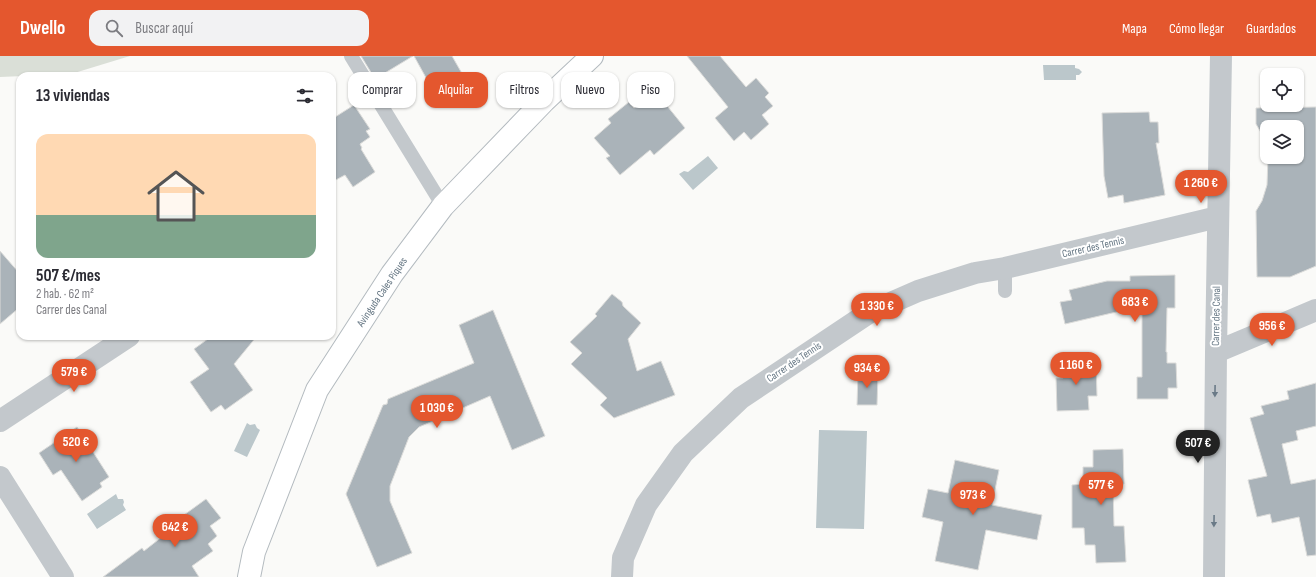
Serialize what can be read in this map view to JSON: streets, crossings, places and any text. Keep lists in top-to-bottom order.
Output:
{
  "streets": {
    "street": ["Carrer des Tennis", "Avinguda Cales Piques", "Carrer des Canal"]
  },
  "crossings": [
    ["Carrer des Tennis", "Carrer des Canal"]
  ],
  "one_way": ["Carrer des Canal"],
  "page": {
    "header": "Dwello",
    "search": "Buscar aquí",
    "nav": ["Mapa", "Cómo llegar", "Guardados"],
    "chip": [
      "Comprar",
      "Alquilar",
      "Filtros",
      "Nuevo",
      "Piso"
    ],
    "heading": "13 viviendas",
    "list": [
      {
        "name": "507 €/mes",
        "note": "2 hab. · 62 m² · Carrer des Canal"
      }
    ],
    "price": [
      "1 260 €",
      "683 €",
      "1 330 €",
      "956 €",
      "1 160 €",
      "934 €",
      "579 €",
      "1 030 €",
      "520 €",
      "507 €",
      "577 €",
      "973 €",
      "642 €"
    ]
  }
}
